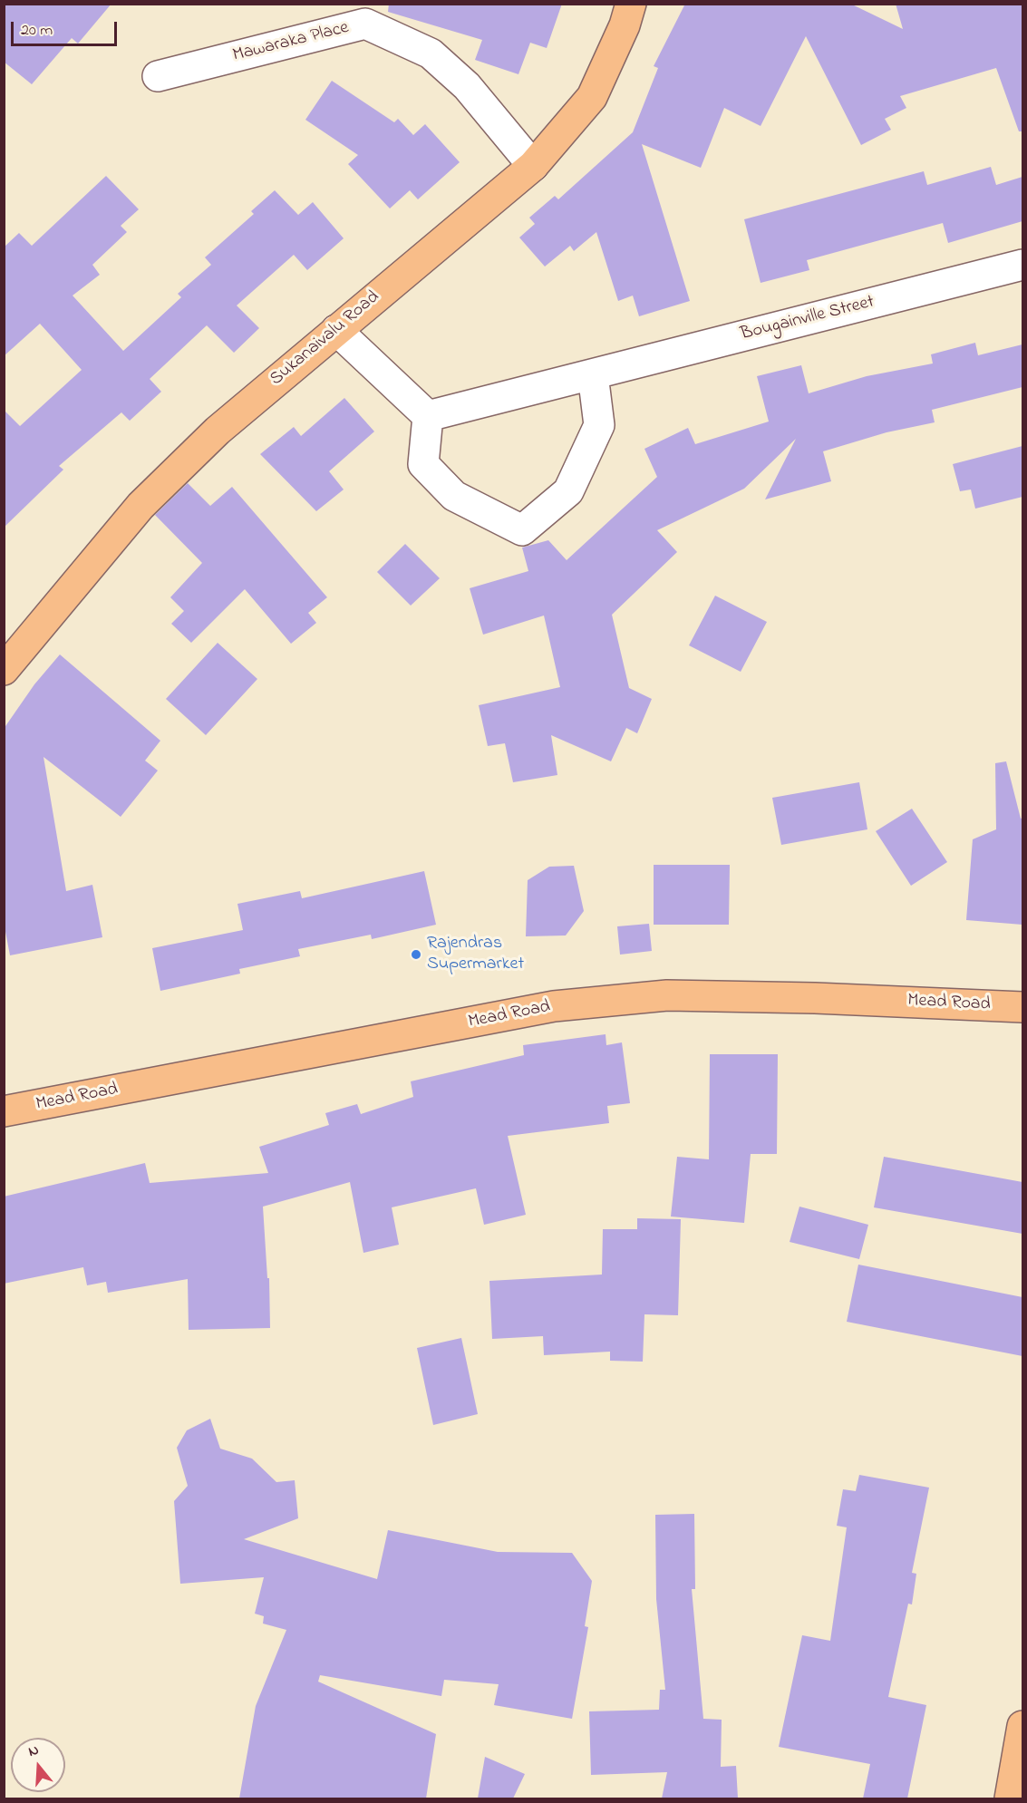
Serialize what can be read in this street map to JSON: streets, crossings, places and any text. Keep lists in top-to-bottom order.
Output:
{
  "streets": {
    "main road": ["Sukanaivalu Road", "Mead Road"],
    "street": ["Mawaraka Place", "Bougainville Street"]
  },
  "crossings": [
    ["Mawaraka Place", "Sukanaivalu Road"]
  ],
  "places": ["Rajendras Supermarket"],
  "scale_bar": "20 m",
  "north": "top"
}
